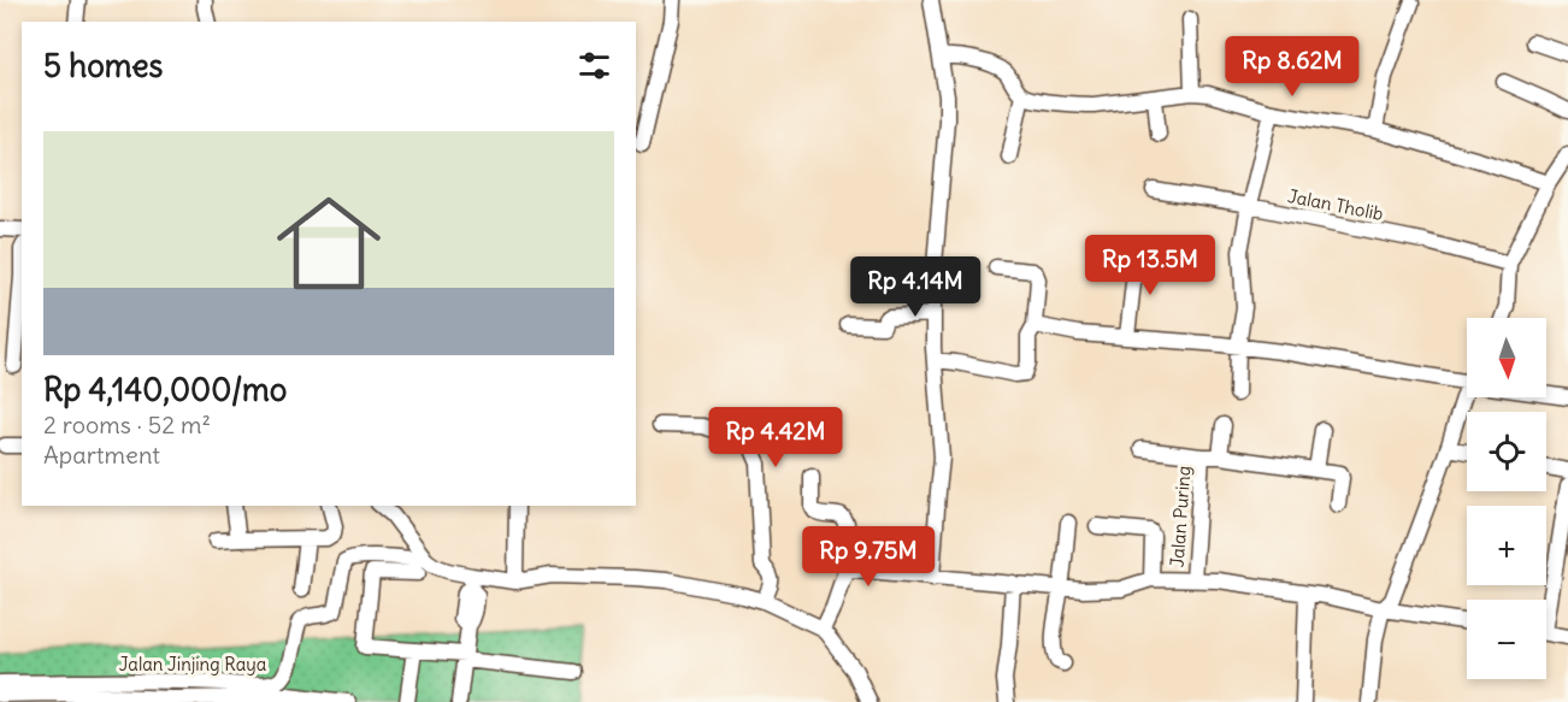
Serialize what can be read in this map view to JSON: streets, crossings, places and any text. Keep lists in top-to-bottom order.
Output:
{
  "streets": {
    "street": ["Jalan Tholib", "Jalan Puring", "Jalan Jinjing Raya"]
  },
  "north": "bottom",
  "page": {
    "heading": "5 homes",
    "price": [
      "Rp 8.62M",
      "Rp 13.5M",
      "Rp 4.14M",
      "Rp 4.42M",
      "Rp 9.75M"
    ],
    "list": [
      {
        "name": "Rp 4,140,000/mo",
        "note": "2 rooms · 52 m² · Apartment"
      }
    ],
    "map_buttons": ["+", "−"]
  }
}
